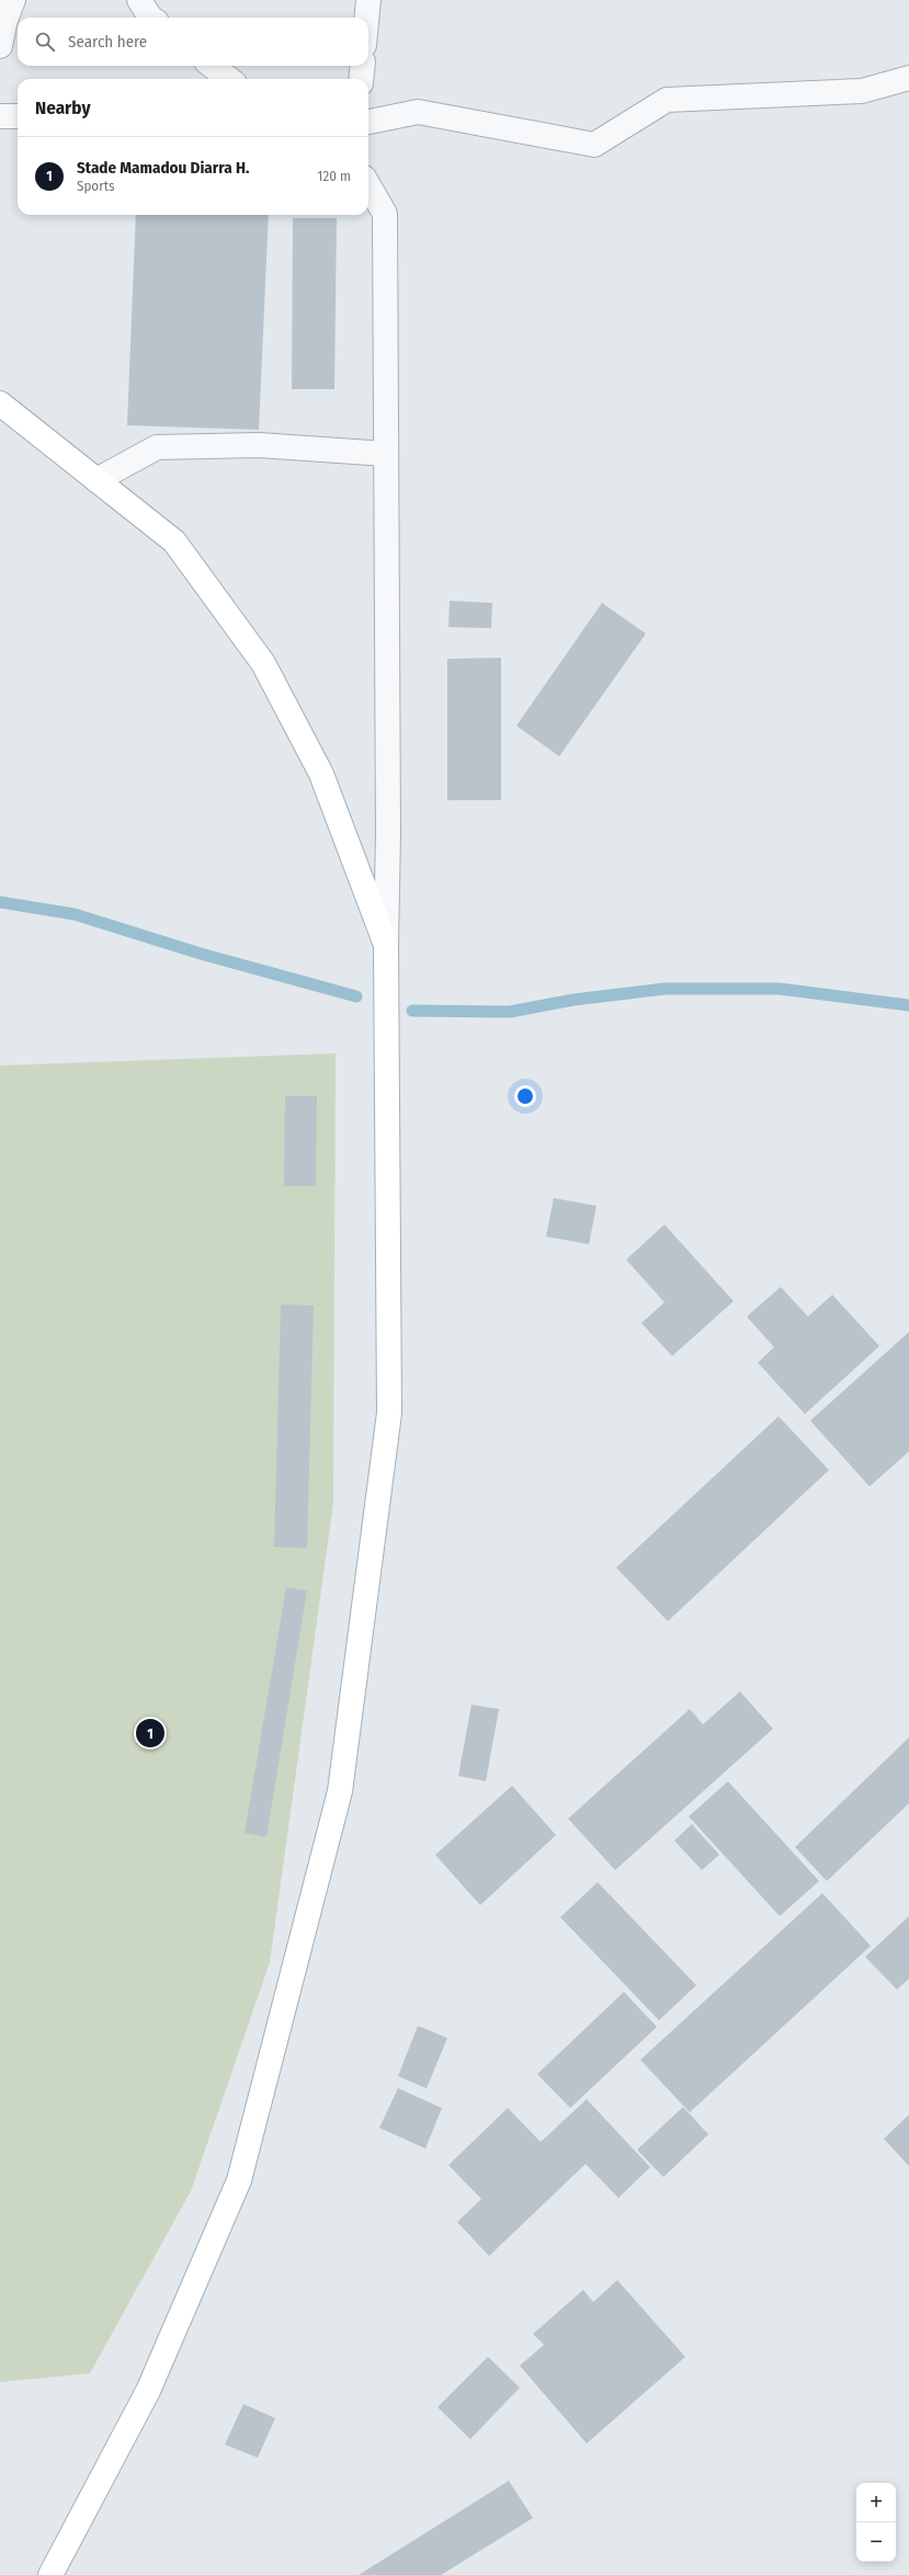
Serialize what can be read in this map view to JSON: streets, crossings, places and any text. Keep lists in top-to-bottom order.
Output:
{
  "page": {
    "search": "Search here",
    "heading": "Nearby",
    "list": [
      {
        "mark": "1",
        "name": "Stade Mamadou Diarra H.",
        "note": "Sports",
        "value": "120 m"
      }
    ],
    "pins": "1",
    "map_buttons": ["+", "−"]
  }
}
